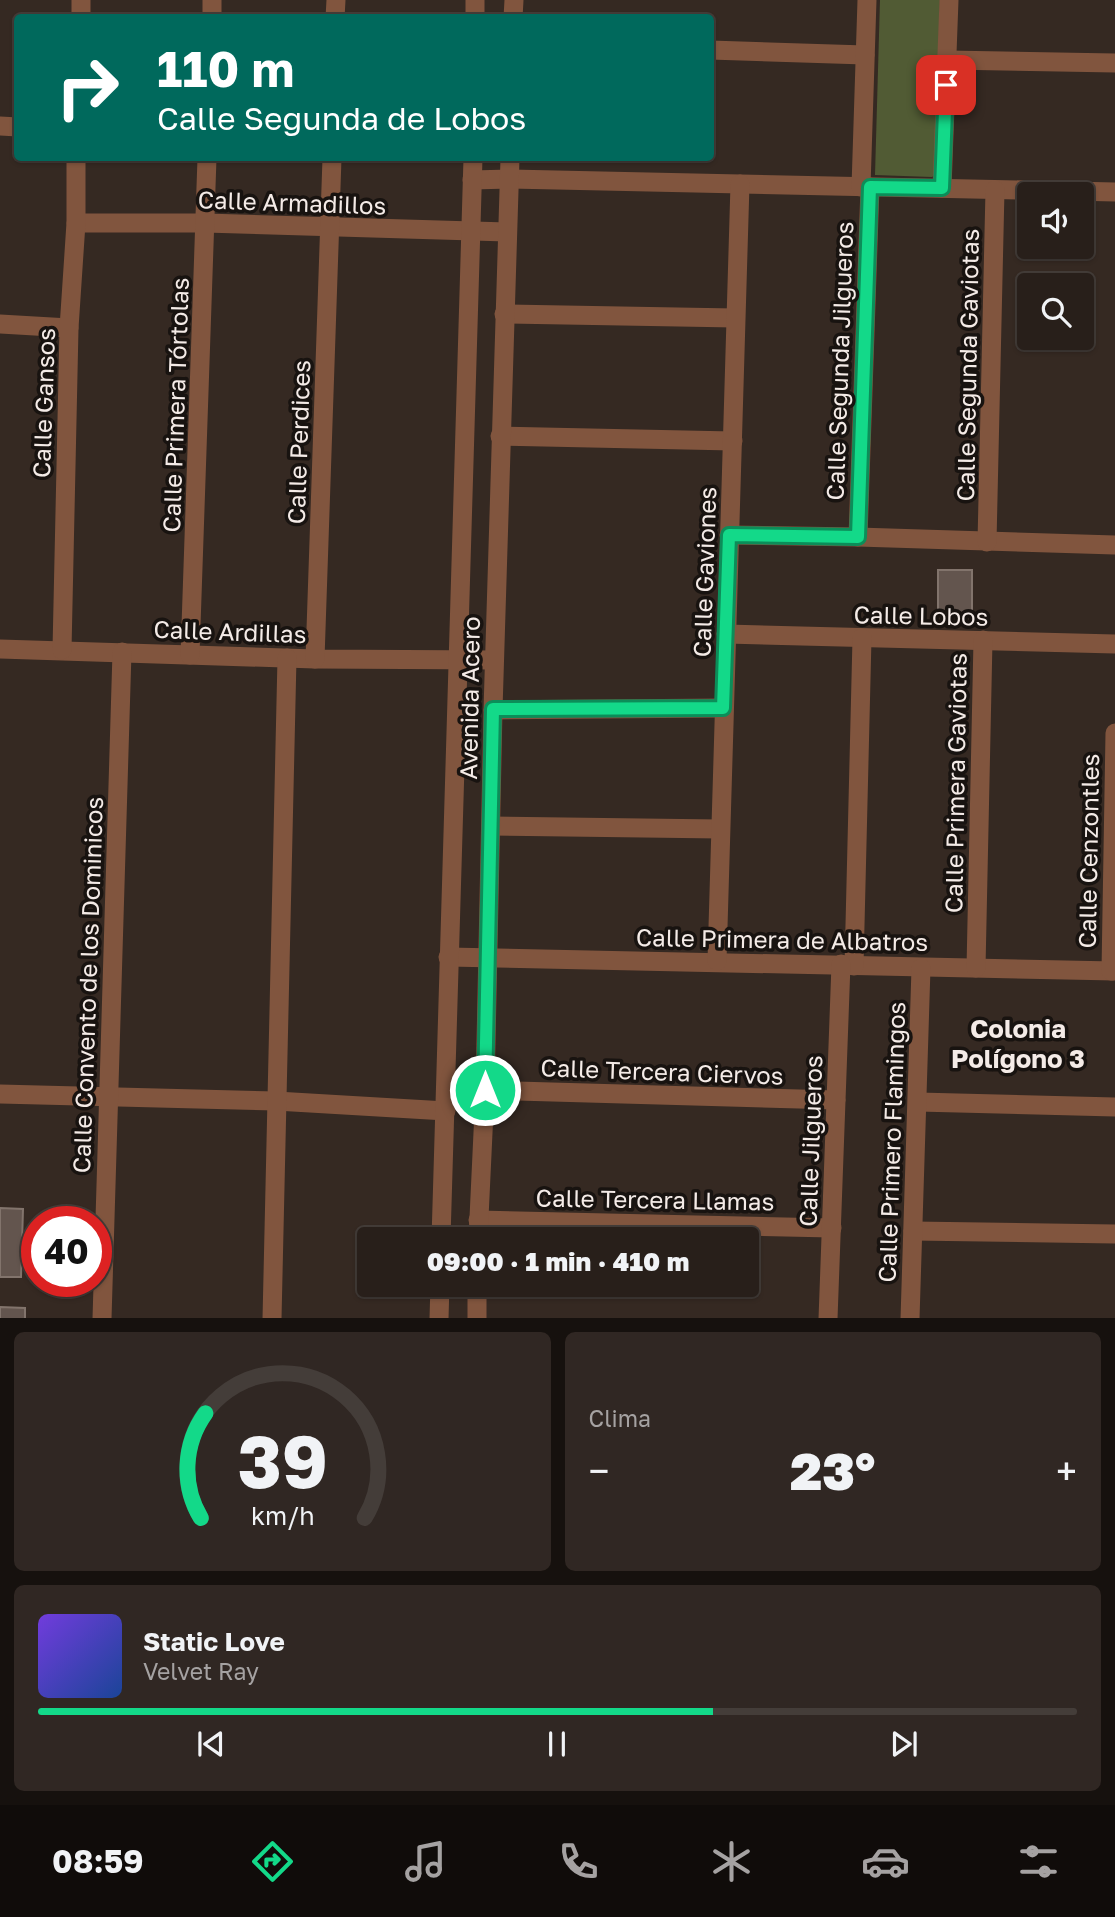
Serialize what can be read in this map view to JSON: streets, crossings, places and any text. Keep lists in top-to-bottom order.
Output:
{
  "streets": {
    "street": [
      "Calle Armadillos",
      "Calle Segunda Jilgueros",
      "Calle Segunda Gaviotas",
      "Calle Gansos",
      "Calle Primera Tórtolas",
      "Calle Perdices",
      "Calle Gaviones",
      "Calle Lobos",
      "Calle Ardillas",
      "Avenida Acero",
      "Calle Primera Gaviotas",
      "Calle Cenzontles",
      "Calle Primera de Albatros",
      "Calle Convento de los Dominicos",
      "Calle Tercera Ciervos",
      "Calle Jilgueros",
      "Calle Primero Flamingos",
      "Calle Tercera Llamas"
    ]
  },
  "crossings": [
    ["Calle Armadillos", "Calle Gansos"],
    ["Calle Armadillos", "Calle Primera Tórtolas"],
    ["Calle Armadillos", "Calle Perdices"],
    ["Calle Armadillos", "Avenida Acero"],
    ["Calle Gansos", "Calle Ardillas"],
    ["Calle Primera Tórtolas", "Calle Ardillas"],
    ["Calle Perdices", "Calle Ardillas"],
    ["Calle Gaviones", "Calle Lobos"],
    ["Calle Gaviones", "Calle Primera de Albatros"],
    ["Calle Lobos", "Calle Primera Gaviotas"],
    ["Calle Lobos", "Calle Jilgueros"],
    ["Calle Ardillas", "Avenida Acero"],
    ["Calle Ardillas", "Calle Convento de los Dominicos"],
    ["Avenida Acero", "Calle Primera de Albatros"],
    ["Avenida Acero", "Calle Tercera Ciervos"],
    ["Calle Primera Gaviotas", "Calle Primera de Albatros"],
    ["Calle Cenzontles", "Calle Primera de Albatros"],
    ["Calle Primera de Albatros", "Calle Jilgueros"],
    ["Calle Primera de Albatros", "Calle Primero Flamingos"],
    ["Calle Tercera Ciervos", "Calle Jilgueros"],
    ["Calle Jilgueros", "Calle Tercera Llamas"]
  ],
  "districts": ["Colonia Polígono 3"],
  "page": {
    "turn": ["110 m", "Calle Segunda de Lobos"],
    "limit": "40",
    "trip": "09:00 · 1 min · 410 m",
    "tile": "Clima",
    "heat": ["−", "23°", "+"],
    "song": ["Static Love", "Velvet Ray"],
    "tabs": "08:59",
    "gauge": ["39", "km/h"]
  }
}
